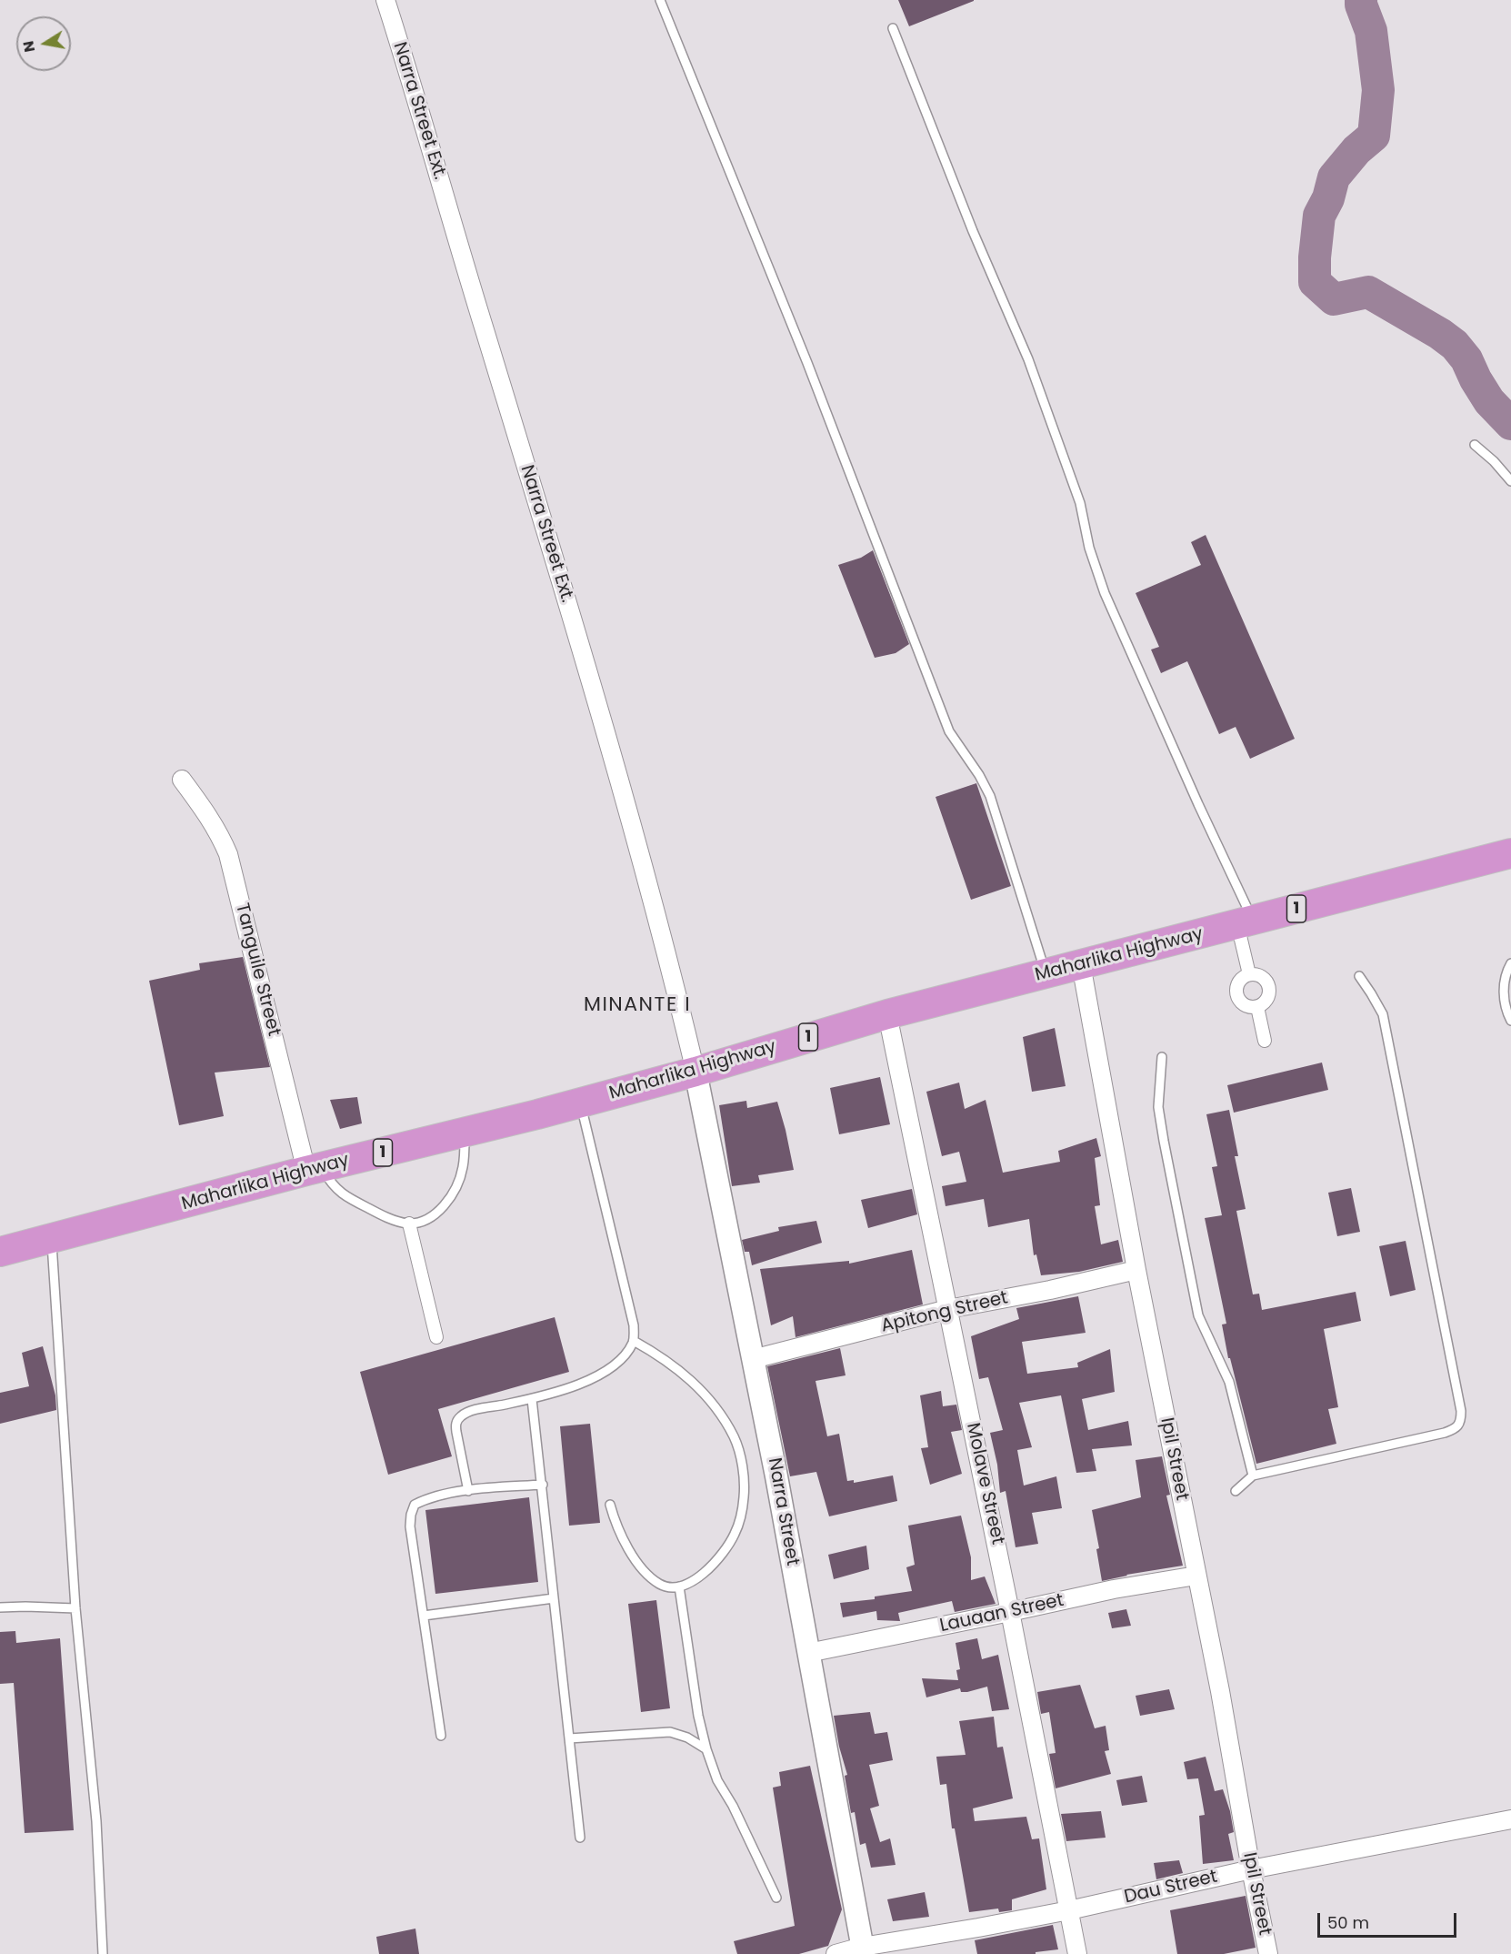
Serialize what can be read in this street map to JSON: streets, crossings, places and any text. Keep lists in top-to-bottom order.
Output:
{
  "streets": {
    "highway": ["1", "Maharlika Highway"],
    "street": [
      "Narra Street Ext.",
      "Tanguile Street",
      "Apitong Street",
      "Ipil Street",
      "Molave Street",
      "Narra Street",
      "Lauaan Street",
      "Dau Street"
    ]
  },
  "crossings": [
    ["Narra Street Ext.", "Maharlika Highway"],
    ["Narra Street Ext.", "Narra Street"],
    ["Maharlika Highway", "Tanguile Street"],
    ["Maharlika Highway", "Ipil Street"],
    ["Maharlika Highway", "Molave Street"],
    ["Maharlika Highway", "Narra Street"],
    ["Apitong Street", "Ipil Street"],
    ["Apitong Street", "Molave Street"],
    ["Apitong Street", "Narra Street"],
    ["Ipil Street", "Lauaan Street"],
    ["Ipil Street", "Dau Street"],
    ["Molave Street", "Lauaan Street"],
    ["Molave Street", "Dau Street"],
    ["Narra Street", "Lauaan Street"],
    ["Narra Street", "Dau Street"]
  ],
  "districts": ["MINANTE I"],
  "scale_bar": "50 m",
  "north": "left"
}
